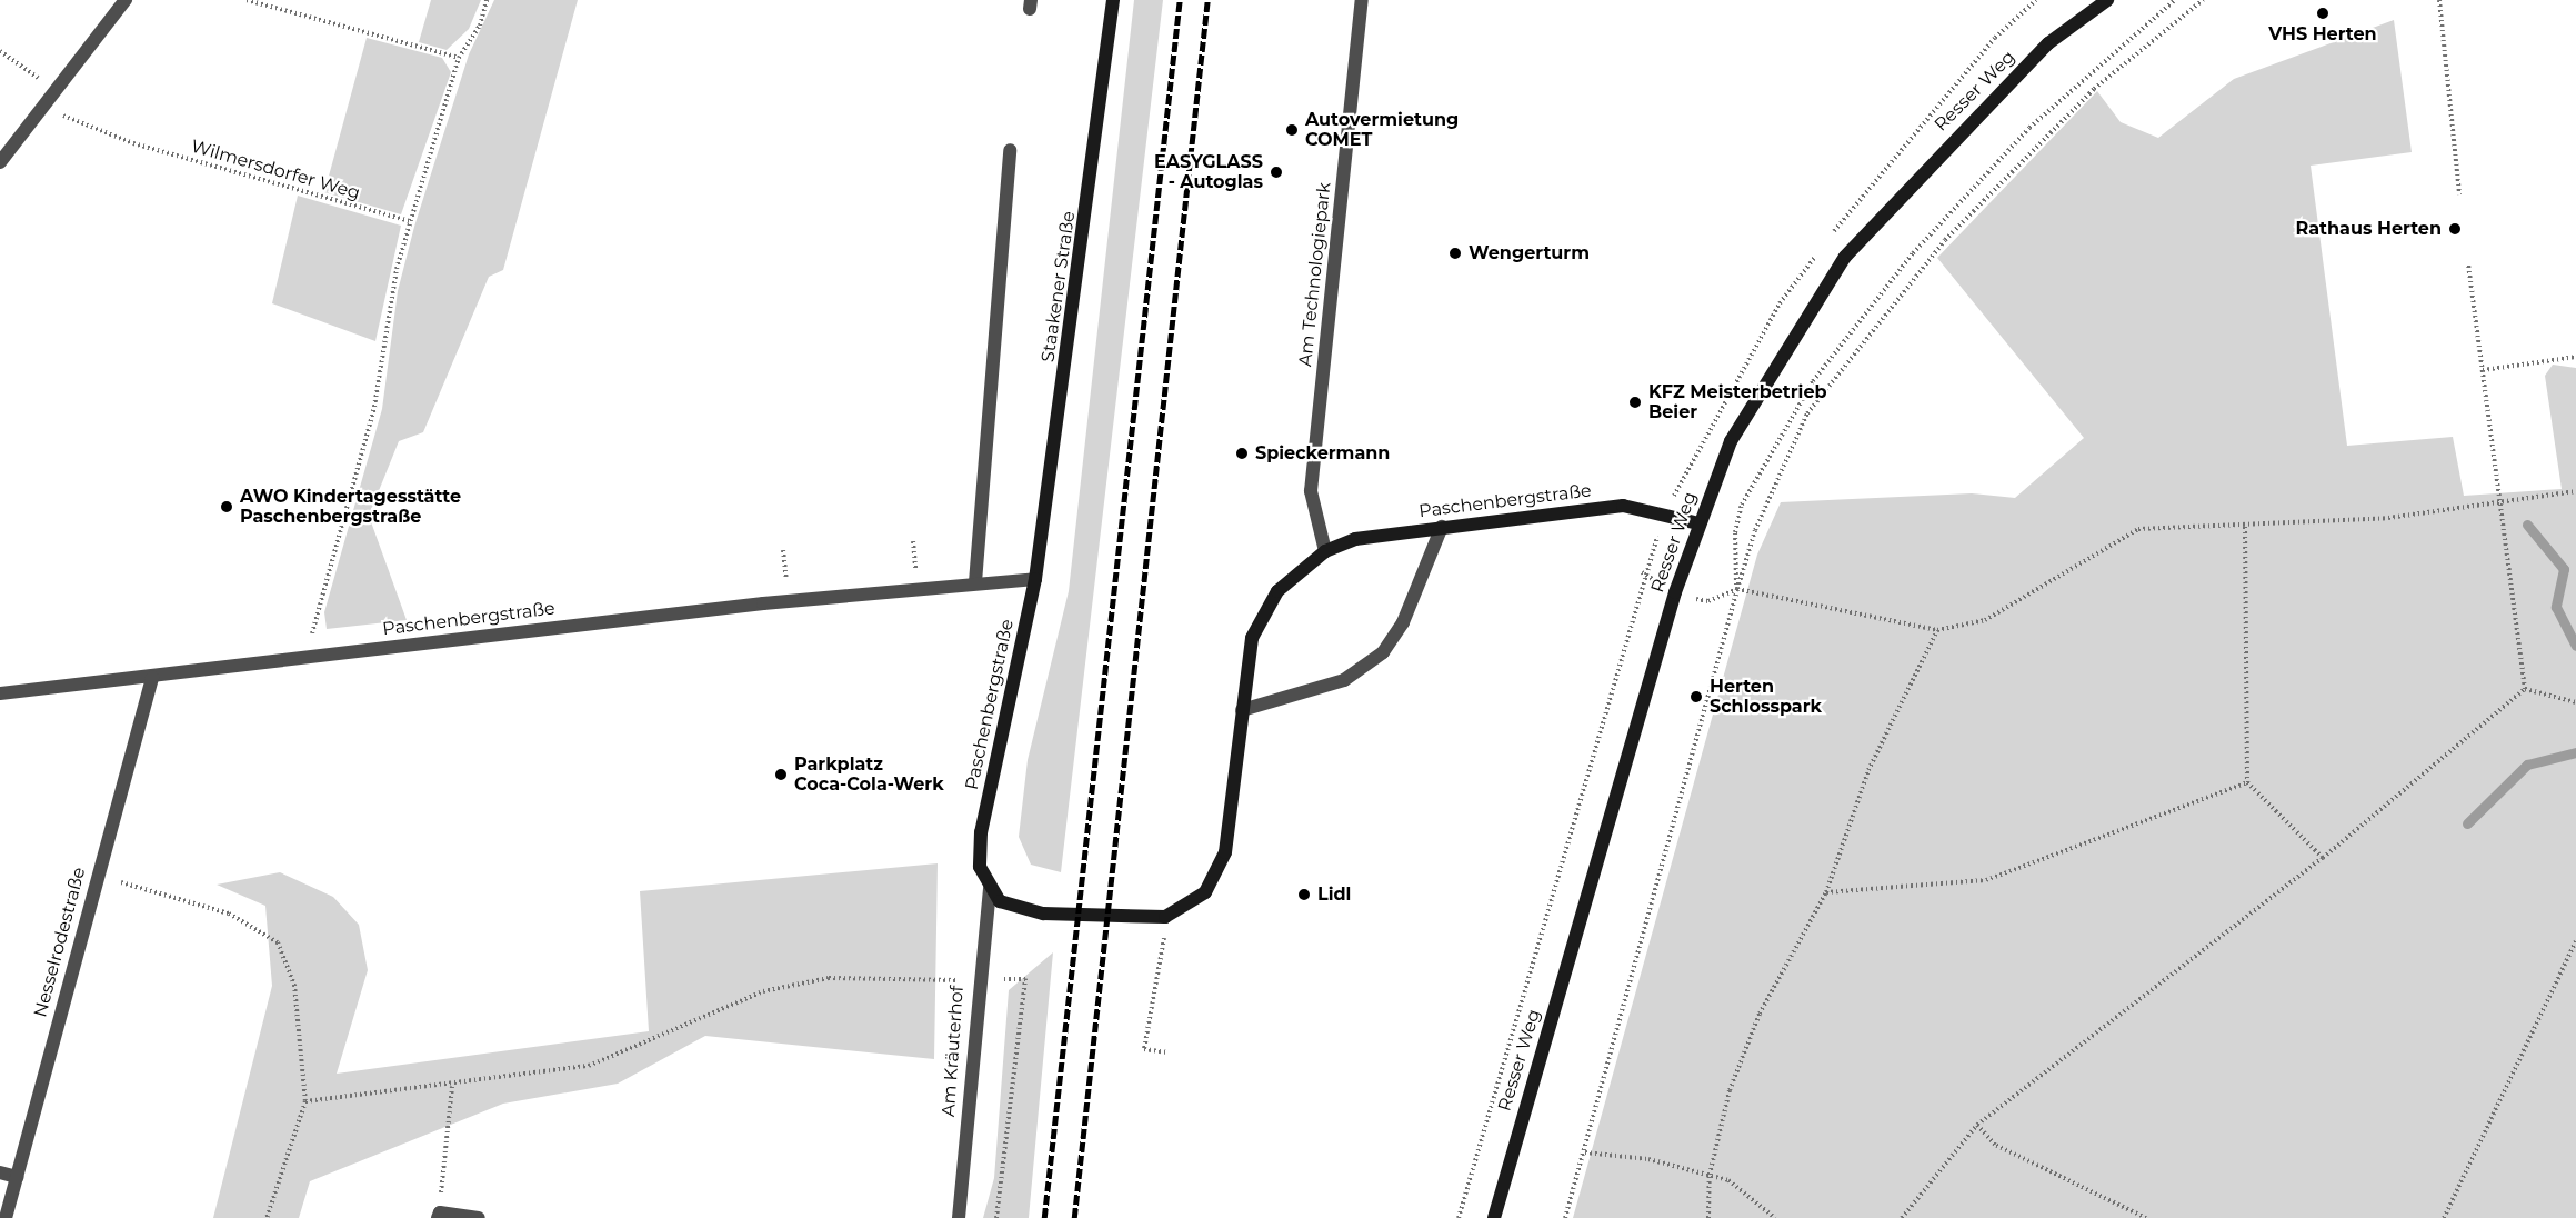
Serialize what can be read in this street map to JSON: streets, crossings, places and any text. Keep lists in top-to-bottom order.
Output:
{
  "streets": {
    "street": [
      "Resser Weg",
      "Am Technologiepark",
      "Staakener Straße",
      "Paschenbergstraße",
      "Nesselrodestraße",
      "Am Kräuterhof"
    ],
    "path": ["Wilmersdorfer Weg"]
  },
  "crossings": [
    ["Resser Weg", "Paschenbergstraße"],
    ["Am Technologiepark", "Paschenbergstraße"],
    ["Staakener Straße", "Paschenbergstraße"],
    ["Paschenbergstraße", "Nesselrodestraße"],
    ["Paschenbergstraße", "Am Kräuterhof"]
  ],
  "places": [
    "VHS Herten",
    "Autovermietung COMET",
    "EASYGLASS - Autoglas",
    "Rathaus Herten",
    "Wengerturm",
    "KFZ Meisterbetrieb Beier",
    "Spieckermann",
    "AWO Kindertagesstätte Paschenbergstraße",
    "Herten Schlosspark",
    "Parkplatz Coca-Cola-Werk",
    "Lidl"
  ]
}
